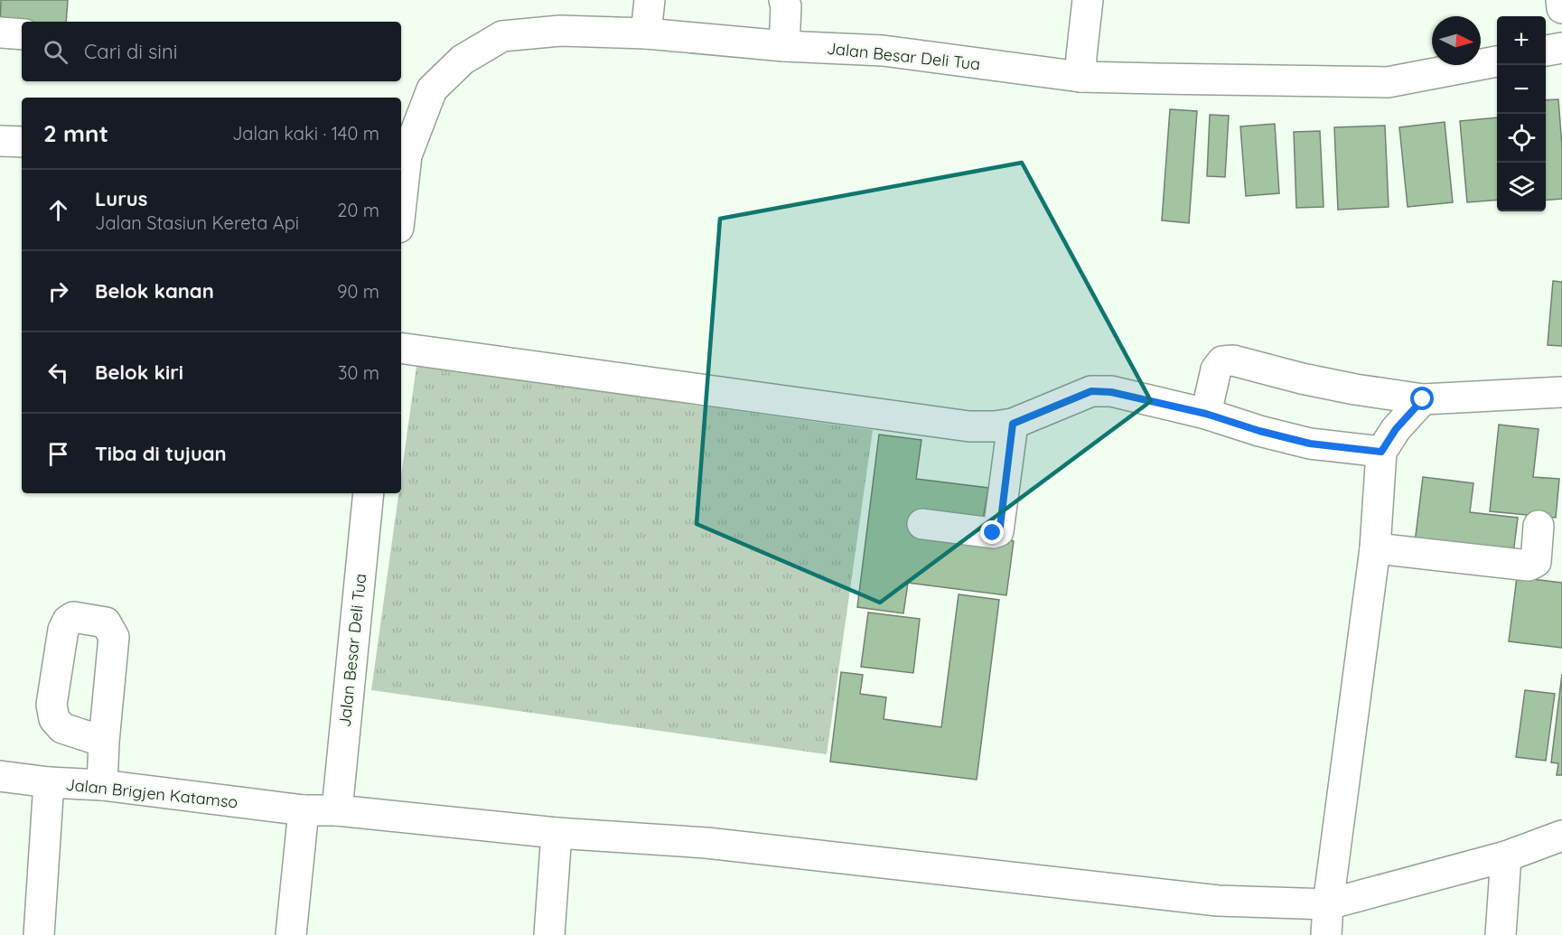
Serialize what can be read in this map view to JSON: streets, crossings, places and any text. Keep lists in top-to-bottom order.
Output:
{
  "streets": {
    "main road": ["Jalan Besar Deli Tua", "Jalan Brigjen Katamso"]
  },
  "crossings": [
    ["Jalan Besar Deli Tua", "Jalan Brigjen Katamso"]
  ],
  "north": "right",
  "page": {
    "map_buttons": ["+", "−"],
    "search": "Cari di sini",
    "heading": ["2 mnt", "Jalan kaki · 140 m"],
    "list": [
      ["Lurus", "Jalan Stasiun Kereta Api", "20 m"],
      ["Belok kanan", "90 m"],
      ["Belok kiri", "30 m"],
      "Tiba di tujuan"
    ]
  }
}
